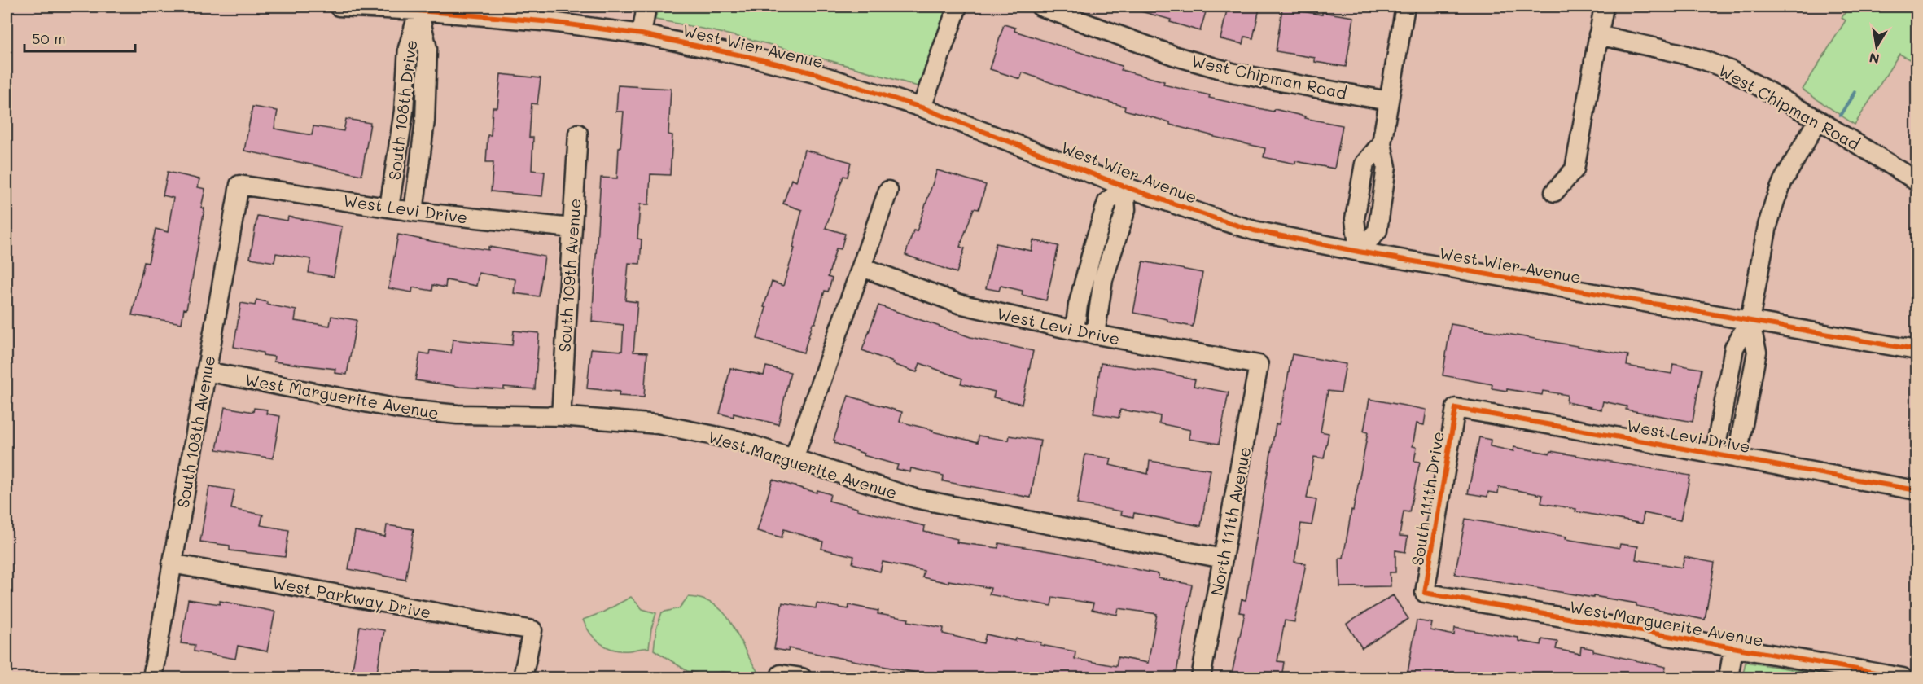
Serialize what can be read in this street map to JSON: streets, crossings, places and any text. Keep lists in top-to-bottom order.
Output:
{
  "streets": {
    "street": [
      "West Wier Avenue",
      "West Chipman Road",
      "South 108th Drive",
      "West Levi Drive",
      "South 109th Avenue",
      "West Marguerite Avenue",
      "South 108th Avenue",
      "South 111th Drive",
      "North 111th Avenue",
      "West Parkway Drive"
    ]
  },
  "crossings": [
    ["West Wier Avenue", "South 108th Drive"],
    ["South 108th Drive", "West Levi Drive"],
    ["West Levi Drive", "South 109th Avenue"],
    ["West Levi Drive", "South 108th Avenue"],
    ["West Levi Drive", "South 111th Drive"],
    ["West Levi Drive", "North 111th Avenue"],
    ["South 109th Avenue", "West Marguerite Avenue"],
    ["West Marguerite Avenue", "South 108th Avenue"],
    ["West Marguerite Avenue", "South 111th Drive"],
    ["West Marguerite Avenue", "North 111th Avenue"],
    ["South 108th Avenue", "West Parkway Drive"]
  ],
  "scale_bar": "50 m",
  "north": "bottom"
}
